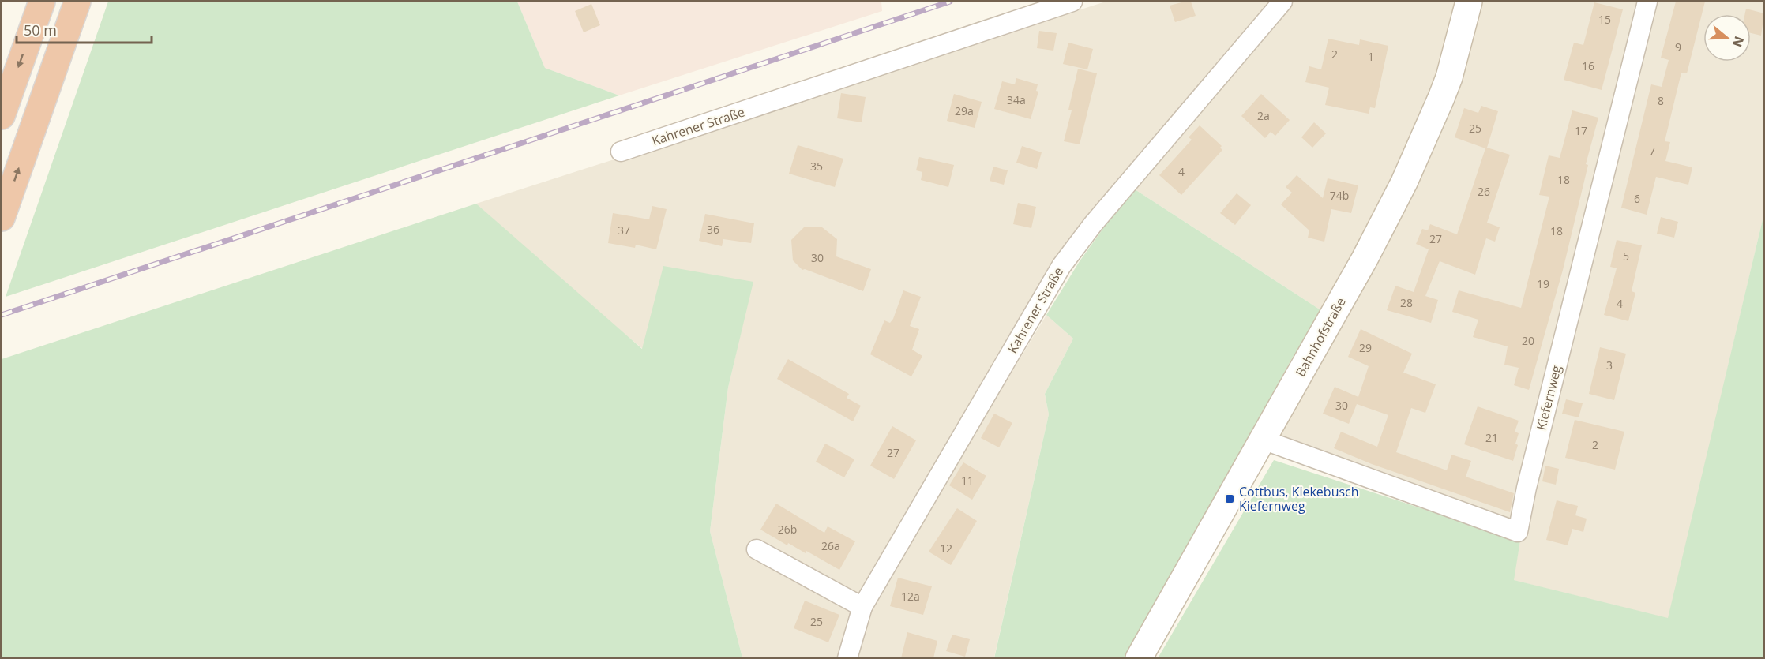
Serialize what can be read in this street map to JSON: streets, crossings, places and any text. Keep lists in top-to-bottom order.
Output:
{
  "streets": {
    "main road": ["Bahnhofstraße"],
    "street": ["Kahrener Straße", "Kiefernweg"]
  },
  "crossings": [
    ["Bahnhofstraße", "Kiefernweg"]
  ],
  "places": {
    "transit": ["Cottbus, Kiekebusch Kiefernweg"]
  },
  "house_numbers": [
    "15",
    "9",
    "2",
    "1",
    "16",
    "34a",
    "8",
    "29a",
    "2a",
    "25",
    "17",
    "7",
    "35",
    "4",
    "18",
    "26",
    "74b",
    "6",
    "36",
    "37",
    "18",
    "27",
    "5",
    "30",
    "19",
    "28",
    "4",
    "20",
    "29",
    "3",
    "30",
    "21",
    "2",
    "27",
    "11",
    "26b",
    "26a",
    "12",
    "12a",
    "25"
  ],
  "scale_bar": "50 m",
  "north": "right"
}
